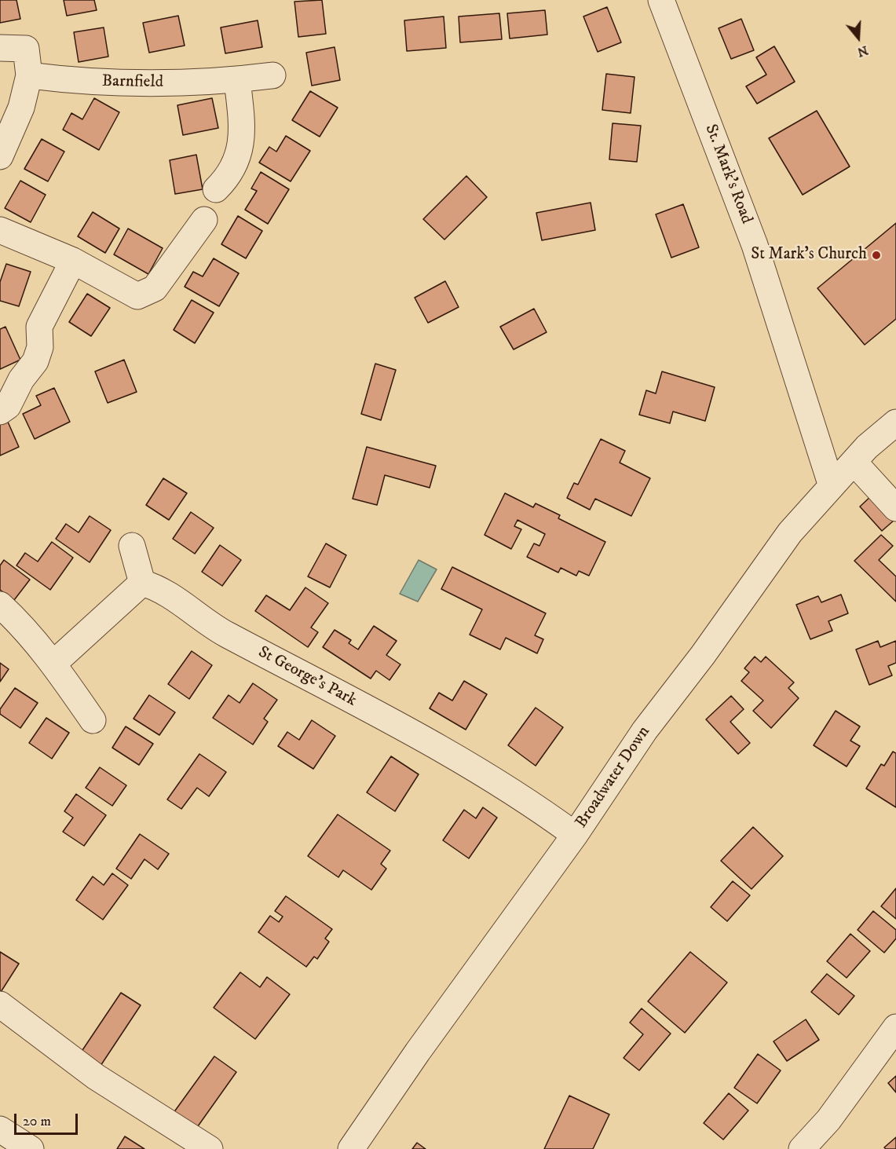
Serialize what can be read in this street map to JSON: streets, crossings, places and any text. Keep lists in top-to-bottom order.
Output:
{
  "streets": {
    "street": [
      "Barnfield",
      "St. Mark's Road",
      "St George's Park",
      "Broadwater Down"
    ]
  },
  "crossings": [
    ["St. Mark's Road", "Broadwater Down"],
    ["St George's Park", "Broadwater Down"]
  ],
  "places": ["St Mark's Church"],
  "scale_bar": "20 m",
  "north": "bottom"
}
